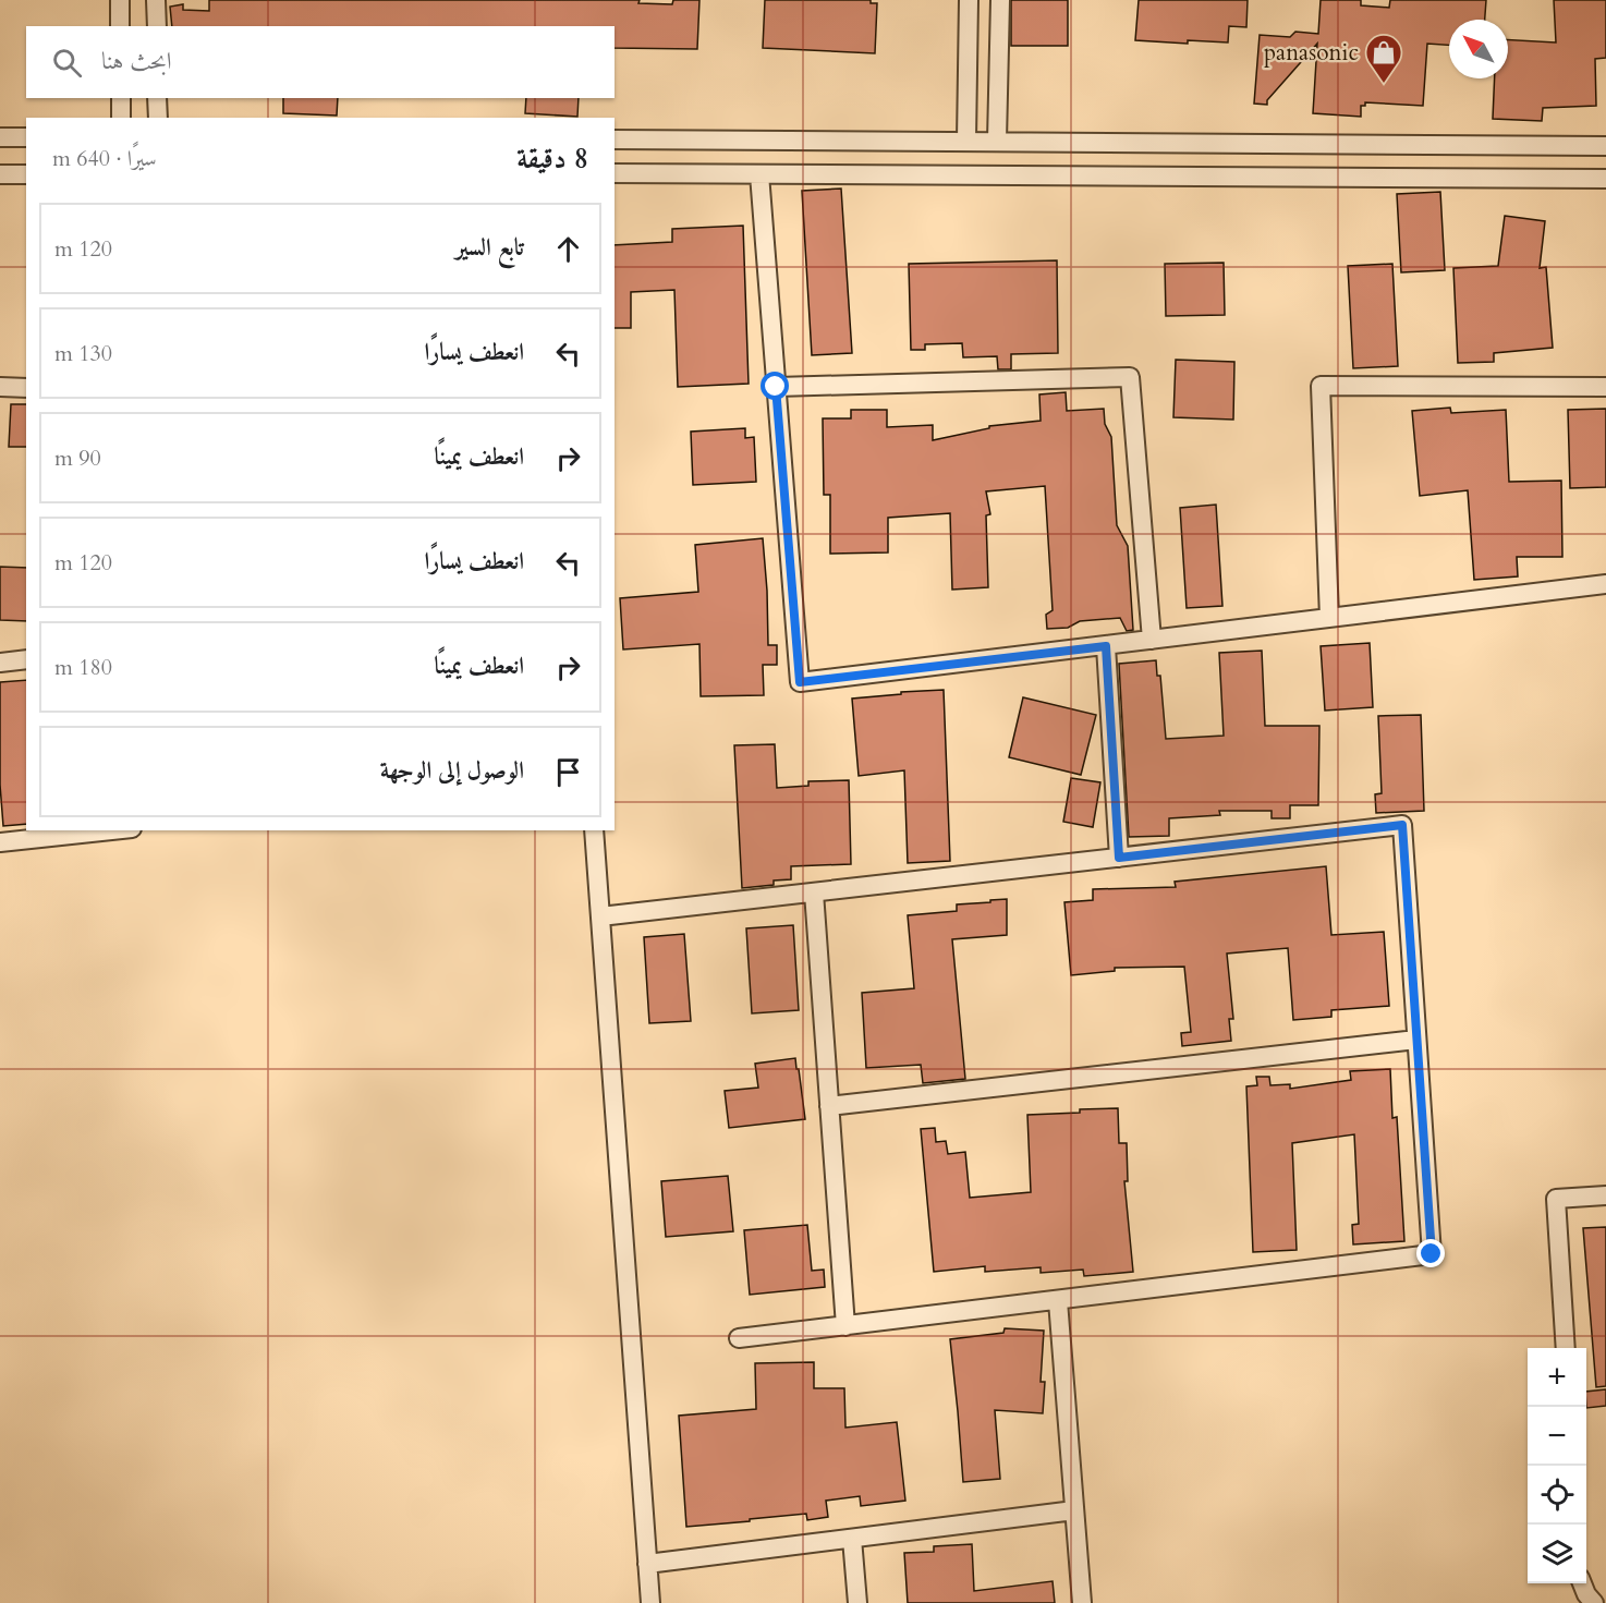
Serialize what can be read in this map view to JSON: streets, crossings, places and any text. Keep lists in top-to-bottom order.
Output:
{
  "places": {
    "shop": ["panasonic"]
  },
  "north": "top left",
  "page": {
    "search": "ابحث هنا",
    "heading": ["8 دقيقة", "سيرًا · 640 m"],
    "list": [
      ["تابع السير", "120 m"],
      ["انعطف يسارًا", "130 m"],
      ["انعطف يمينًا", "90 m"],
      ["انعطف يسارًا", "120 m"],
      ["انعطف يمينًا", "180 m"],
      "الوصول إلى الوجهة"
    ],
    "map_buttons": ["+", "−"]
  }
}
